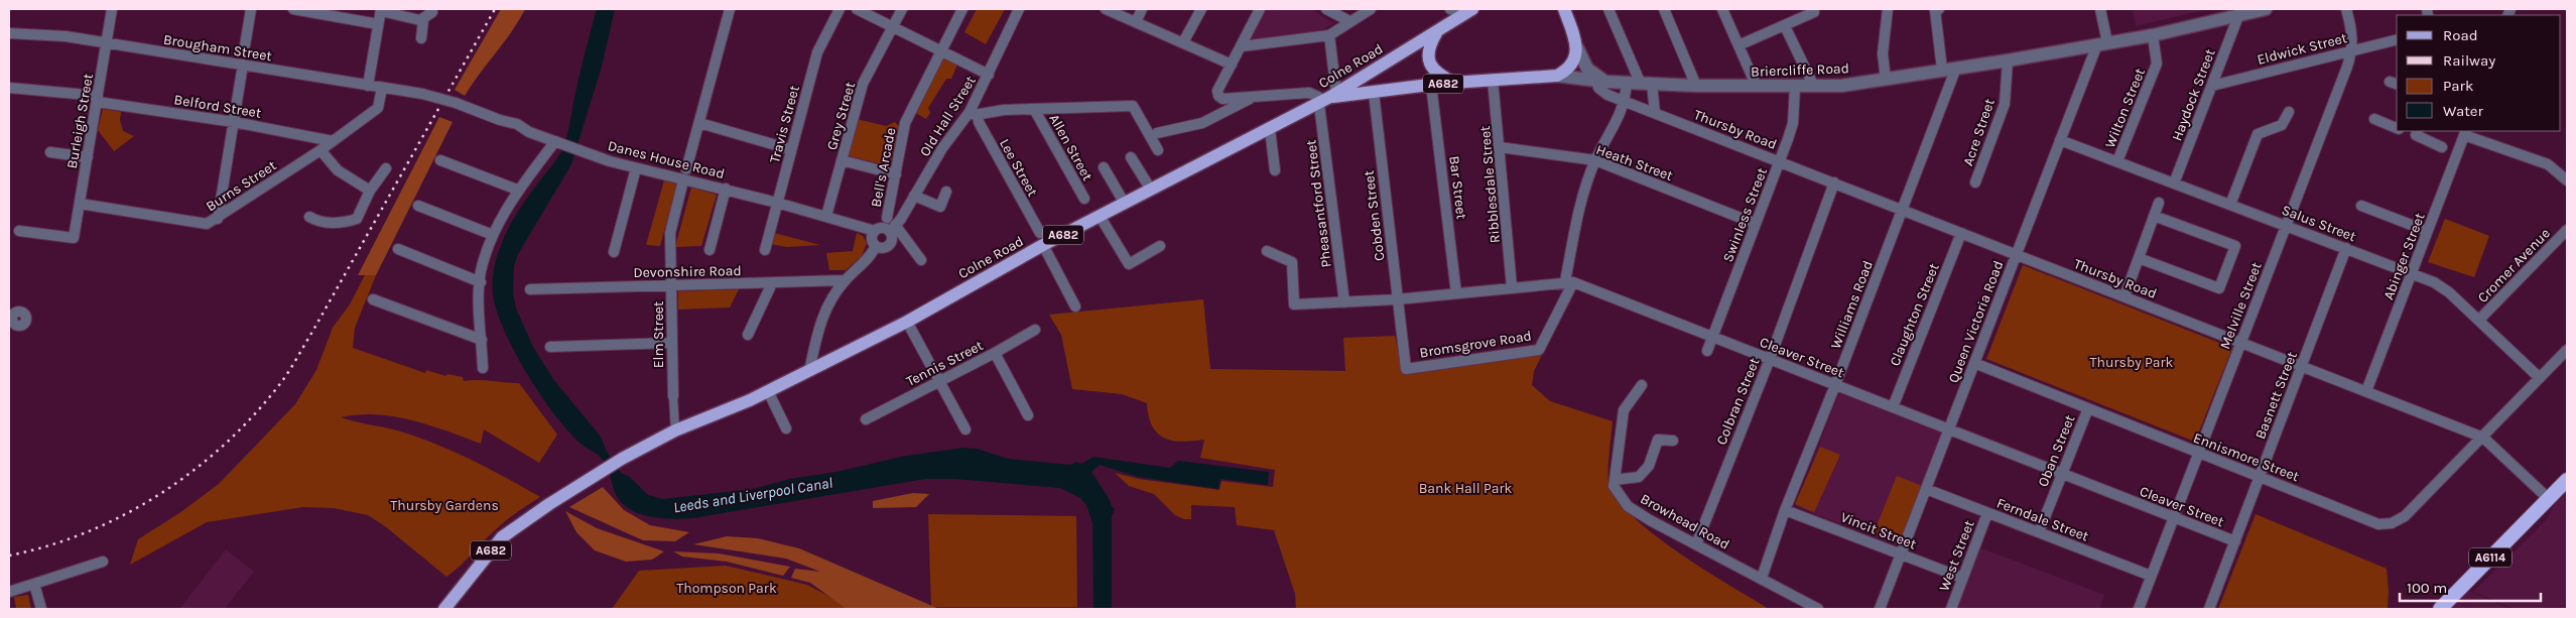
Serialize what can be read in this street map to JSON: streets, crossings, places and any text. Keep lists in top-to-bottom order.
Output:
{
  "streets": {
    "highway": ["A6114"],
    "main road": ["Colne Road", "Briercliffe Road", "A682"],
    "street": [
      "Brougham Street",
      "Eldwick Street",
      "Haydock Street",
      "Belford Street",
      "Wilton Street",
      "Grey Street",
      "Old Hall Street",
      "Burleigh Street",
      "Travis Street",
      "Thursby Road",
      "Acre Street",
      "Allen Street",
      "Danes House Road",
      "Heath Street",
      "Bell's Arcade",
      "Lee Street",
      "Ribblesdale Street",
      "Burns Street",
      "Bar Street",
      "Pheasantford Street",
      "Swinless Street",
      "Cobden Street",
      "Salus Street",
      "Abinger Street",
      "Cromer Avenue",
      "Devonshire Road",
      "Williams Road",
      "Melville Street",
      "Claughton Street",
      "Queen Victoria Road",
      "Elm Street",
      "Bromsgrove Road",
      "Cleaver Street",
      "Tennis Street",
      "Basnett Street",
      "Colbran Street",
      "Oban Street",
      "Ennismore Street",
      "Ferndale Street",
      "Browhead Road",
      "Vincit Street",
      "West Street"
    ]
  },
  "crossings": [
    ["Brougham Street", "Burleigh Street"],
    ["Brougham Street", "Danes House Road"],
    ["Brougham Street", "Burns Street"],
    ["Eldwick Street", "Haydock Street"],
    ["Eldwick Street", "Melville Street"],
    ["Colne Road", "Briercliffe Road"],
    ["Colne Road", "A682"],
    ["Colne Road", "Lee Street"],
    ["Colne Road", "Pheasantford Street"],
    ["Colne Road", "Elm Street"],
    ["Briercliffe Road", "A682"],
    ["Briercliffe Road", "Haydock Street"],
    ["Briercliffe Road", "Wilton Street"],
    ["Briercliffe Road", "Thursby Road"],
    ["Briercliffe Road", "Acre Street"],
    ["Briercliffe Road", "Ribblesdale Street"],
    ["Briercliffe Road", "Bar Street"],
    ["Briercliffe Road", "Pheasantford Street"],
    ["Briercliffe Road", "Swinless Street"],
    ["Briercliffe Road", "Cobden Street"],
    ["Briercliffe Road", "Williams Road"],
    ["Briercliffe Road", "Queen Victoria Road"],
    ["Haydock Street", "Salus Street"],
    ["Belford Street", "Burleigh Street"],
    ["Belford Street", "Burns Street"],
    ["Wilton Street", "Salus Street"],
    ["Grey Street", "Danes House Road"],
    ["Old Hall Street", "Danes House Road"],
    ["Old Hall Street", "Lee Street"],
    ["Burleigh Street", "Burns Street"],
    ["Travis Street", "Danes House Road"],
    ["Thursby Road", "Swinless Street"],
    ["Thursby Road", "Abinger Street"],
    ["Thursby Road", "Williams Road"],
    ["Thursby Road", "Melville Street"],
    ["Thursby Road", "Claughton Street"],
    ["Thursby Road", "Queen Victoria Road"],
    ["Thursby Road", "Basnett Street"],
    ["Thursby Road", "Colbran Street"],
    ["Thursby Road", "Ennismore Street"],
    ["Thursby Road", "A6114"],
    ["Danes House Road", "Elm Street"],
    ["Heath Street", "Ribblesdale Street"],
    ["Heath Street", "Swinless Street"],
    ["Ribblesdale Street", "Cleaver Street"],
    ["Bar Street", "Cleaver Street"],
    ["Pheasantford Street", "Cleaver Street"],
    ["Swinless Street", "Cleaver Street"],
    ["Cobden Street", "Bromsgrove Road"],
    ["Cobden Street", "Cleaver Street"],
    ["Salus Street", "Abinger Street"],
    ["Salus Street", "Cromer Avenue"],
    ["Salus Street", "Melville Street"],
    ["Salus Street", "Queen Victoria Road"],
    ["Salus Street", "Basnett Street"],
    ["Salus Street", "Ennismore Street"],
    ["Devonshire Road", "Elm Street"],
    ["Williams Road", "Cleaver Street"],
    ["Williams Road", "Browhead Road"],
    ["Williams Road", "Vincit Street"],
    ["Melville Street", "Cleaver Street"],
    ["Melville Street", "Ennismore Street"],
    ["Melville Street", "Ferndale Street"],
    ["Claughton Street", "Cleaver Street"],
    ["Queen Victoria Road", "Cleaver Street"],
    ["Queen Victoria Road", "Ennismore Street"],
    ["Queen Victoria Road", "Ferndale Street"],
    ["Queen Victoria Road", "Vincit Street"],
    ["Bromsgrove Road", "Cleaver Street"],
    ["Cleaver Street", "Basnett Street"],
    ["Cleaver Street", "Colbran Street"],
    ["Cleaver Street", "Oban Street"],
    ["Basnett Street", "Ennismore Street"],
    ["Colbran Street", "Browhead Road"],
    ["Oban Street", "Ennismore Street"],
    ["Oban Street", "Ferndale Street"],
    ["Ferndale Street", "West Street"],
    ["Vincit Street", "West Street"]
  ],
  "water": ["Leeds and Liverpool Canal"],
  "parks": [
    "Thursby Park",
    "Bank Hall Park",
    "Thursby Gardens",
    "Thompson Park"
  ],
  "legend": [
    "Road",
    "Railway",
    "Park",
    "Water"
  ],
  "scale_bar": "100 m"
}
